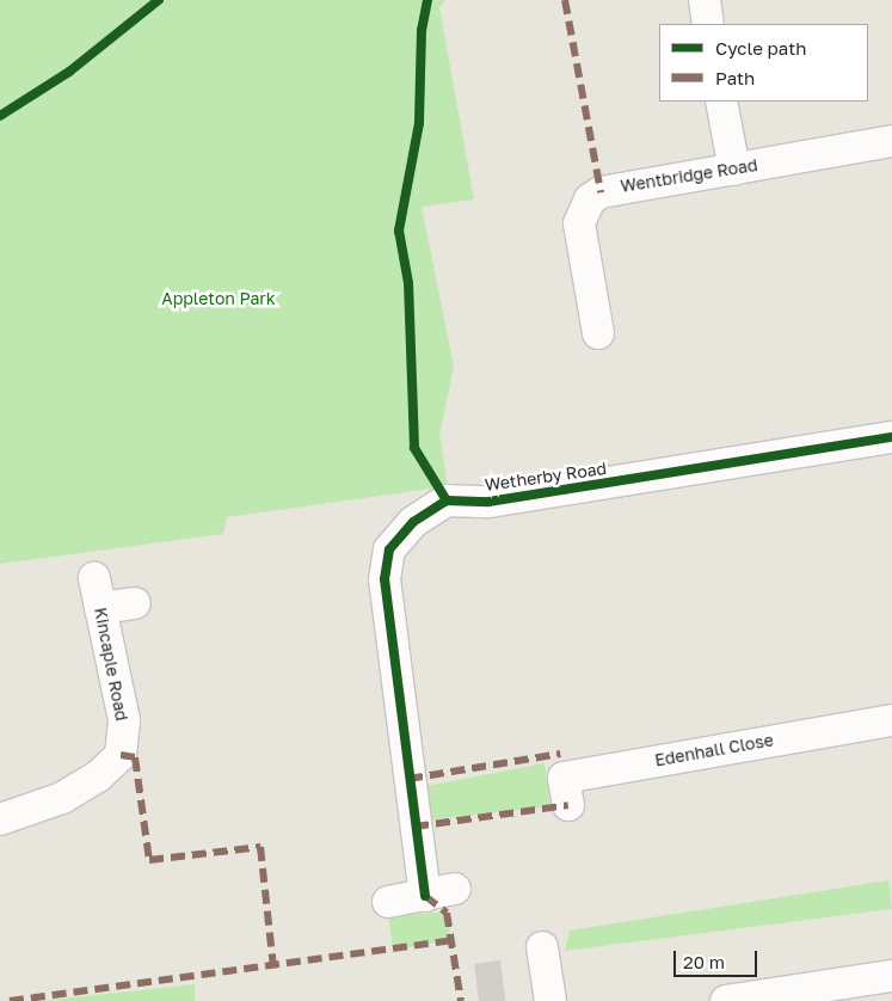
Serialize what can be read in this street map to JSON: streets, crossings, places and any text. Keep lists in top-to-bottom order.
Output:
{
  "streets": {
    "street": [
      "Wentbridge Road",
      "Wetherby Road",
      "Kincaple Road",
      "Edenhall Close"
    ]
  },
  "parks": ["Appleton Park"],
  "legend": ["Cycle path", "Path"],
  "scale_bar": "20 m"
}
